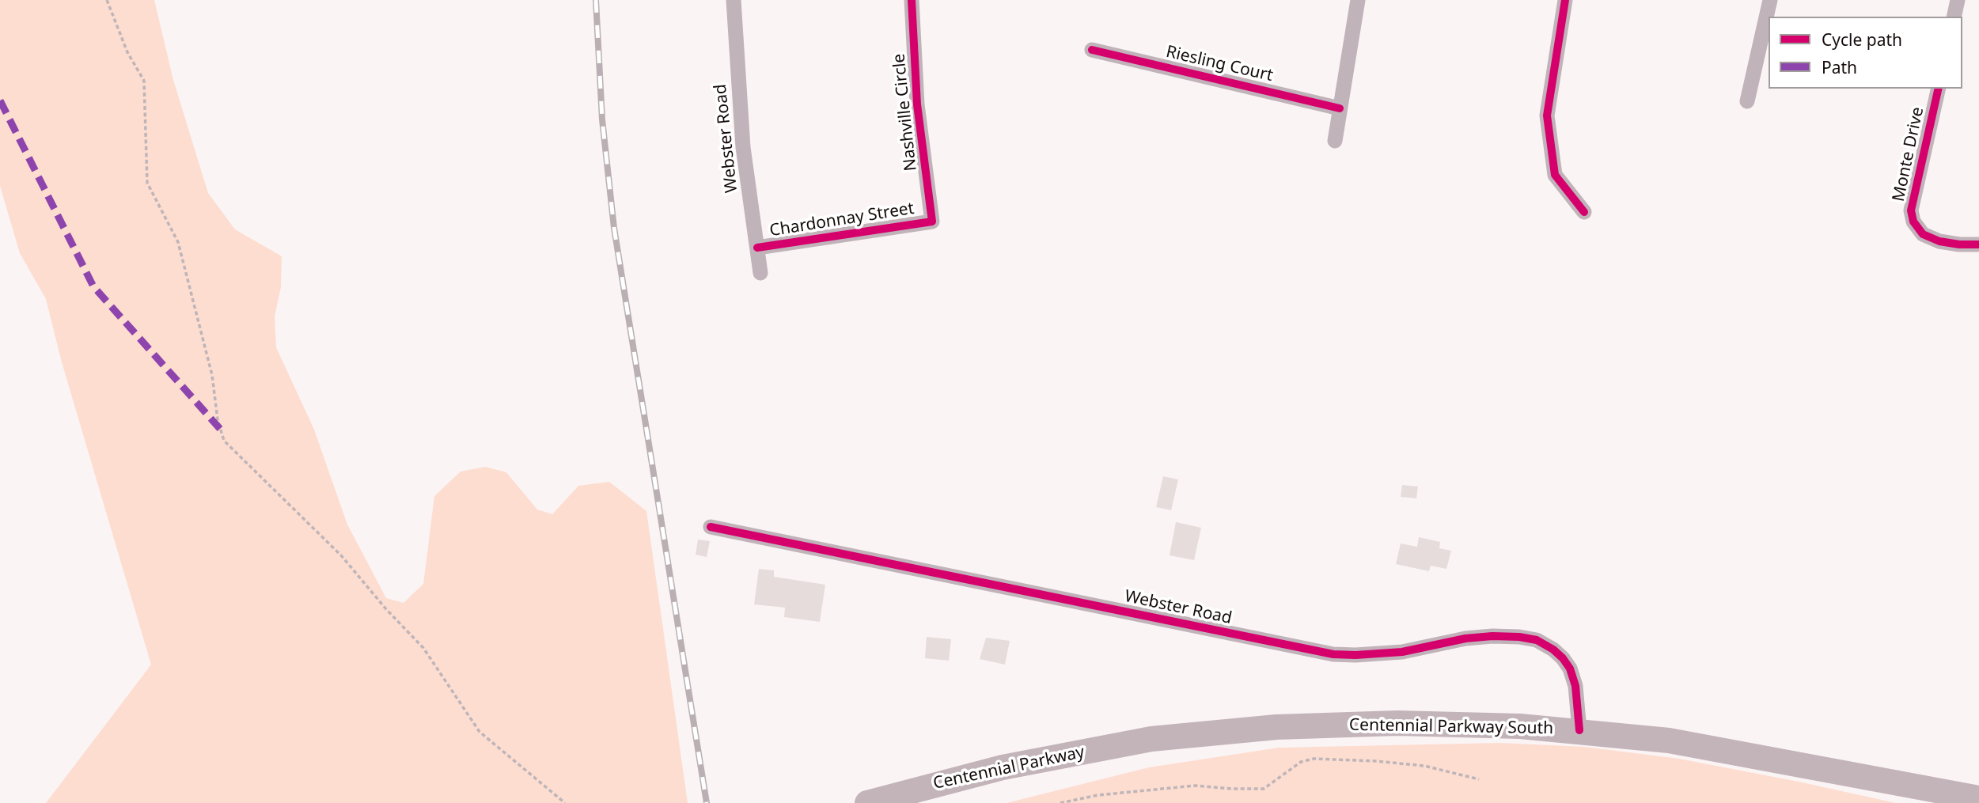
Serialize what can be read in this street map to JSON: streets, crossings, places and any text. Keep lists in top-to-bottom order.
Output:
{
  "streets": {
    "main road": ["Centennial Parkway South", "Centennial Parkway"],
    "street": [
      "Riesling Court",
      "Nashville Circle",
      "Webster Road",
      "Monte Drive",
      "Chardonnay Street"
    ]
  },
  "crossings": [
    ["Nashville Circle", "Chardonnay Street"],
    ["Webster Road", "Chardonnay Street"],
    ["Webster Road", "Centennial Parkway South"],
    ["Centennial Parkway South", "Centennial Parkway"]
  ],
  "legend": ["Cycle path", "Path"]
}
